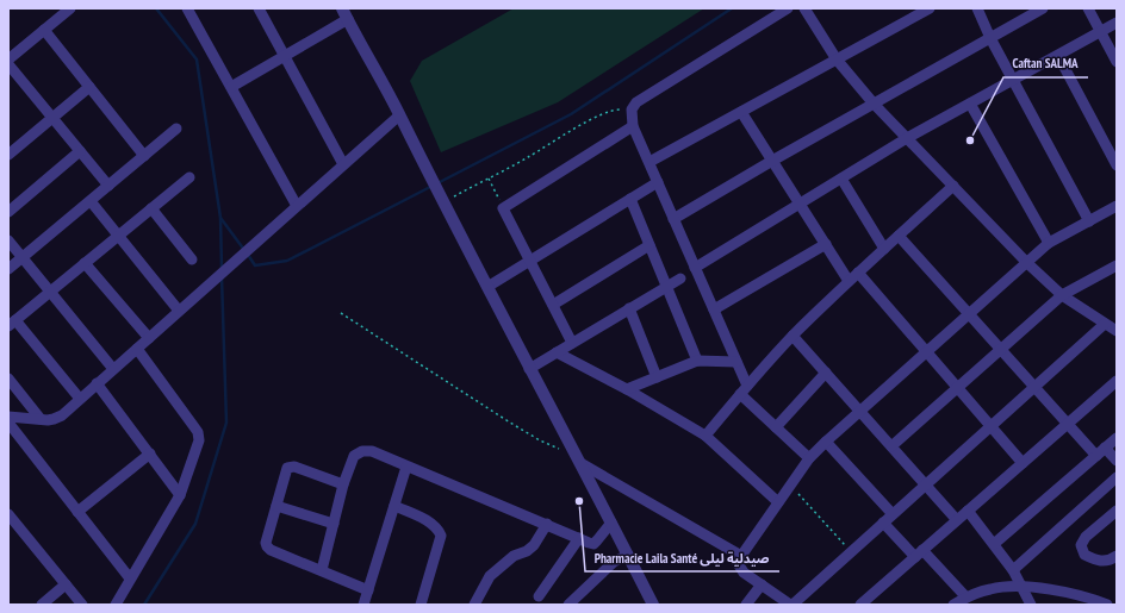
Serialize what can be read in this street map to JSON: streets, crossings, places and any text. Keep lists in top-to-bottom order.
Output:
{
  "places": ["Caftan SALMA", "Pharmacie Laila Santé صيدلية ليلى"]
}
